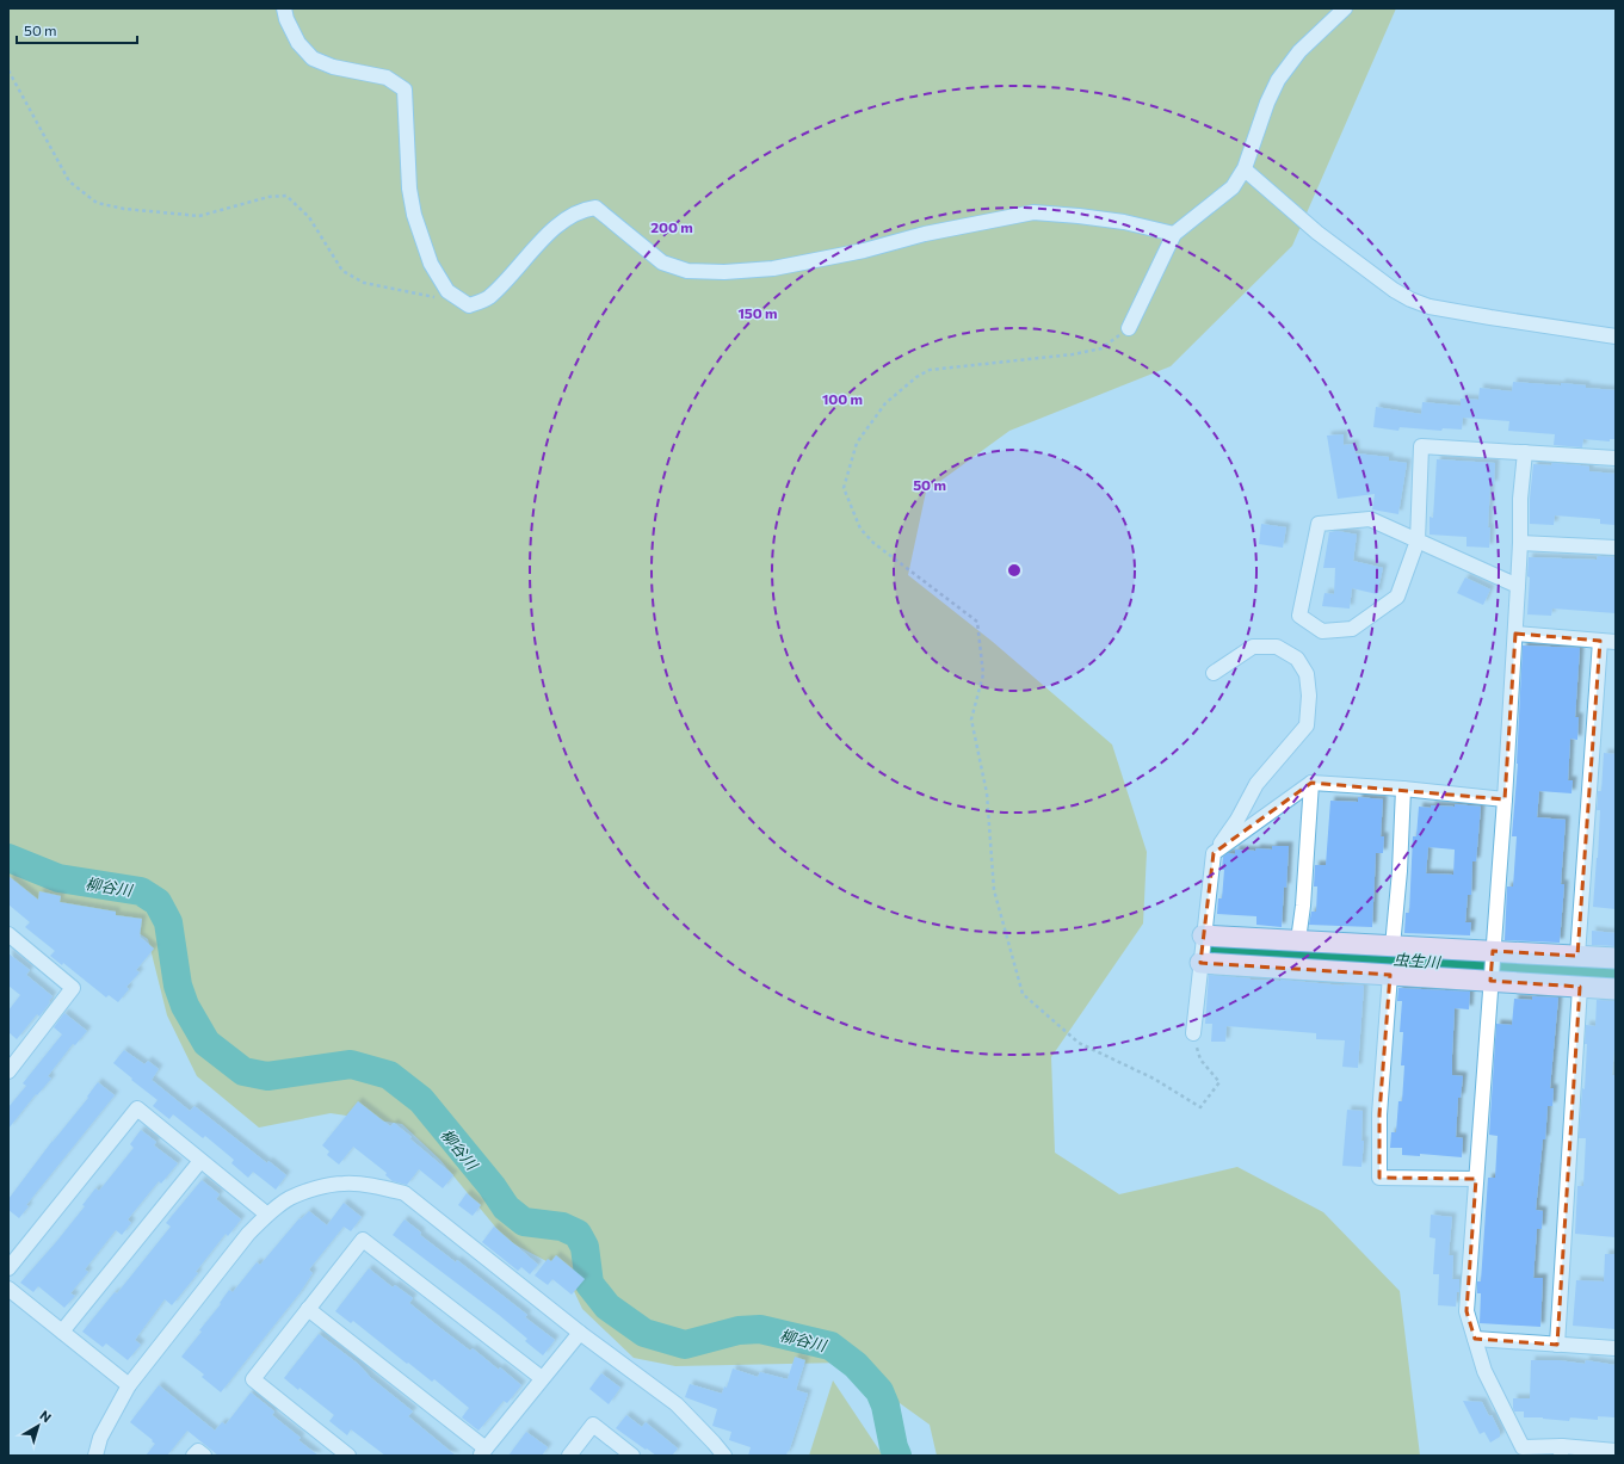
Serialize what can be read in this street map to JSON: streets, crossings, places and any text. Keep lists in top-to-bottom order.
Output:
{
  "water": ["柳谷川", "虫生川"],
  "scale_bar": "50 m",
  "north": "top right",
  "rings": [
    "200 m",
    "150 m",
    "100 m",
    "50 m"
  ]
}
